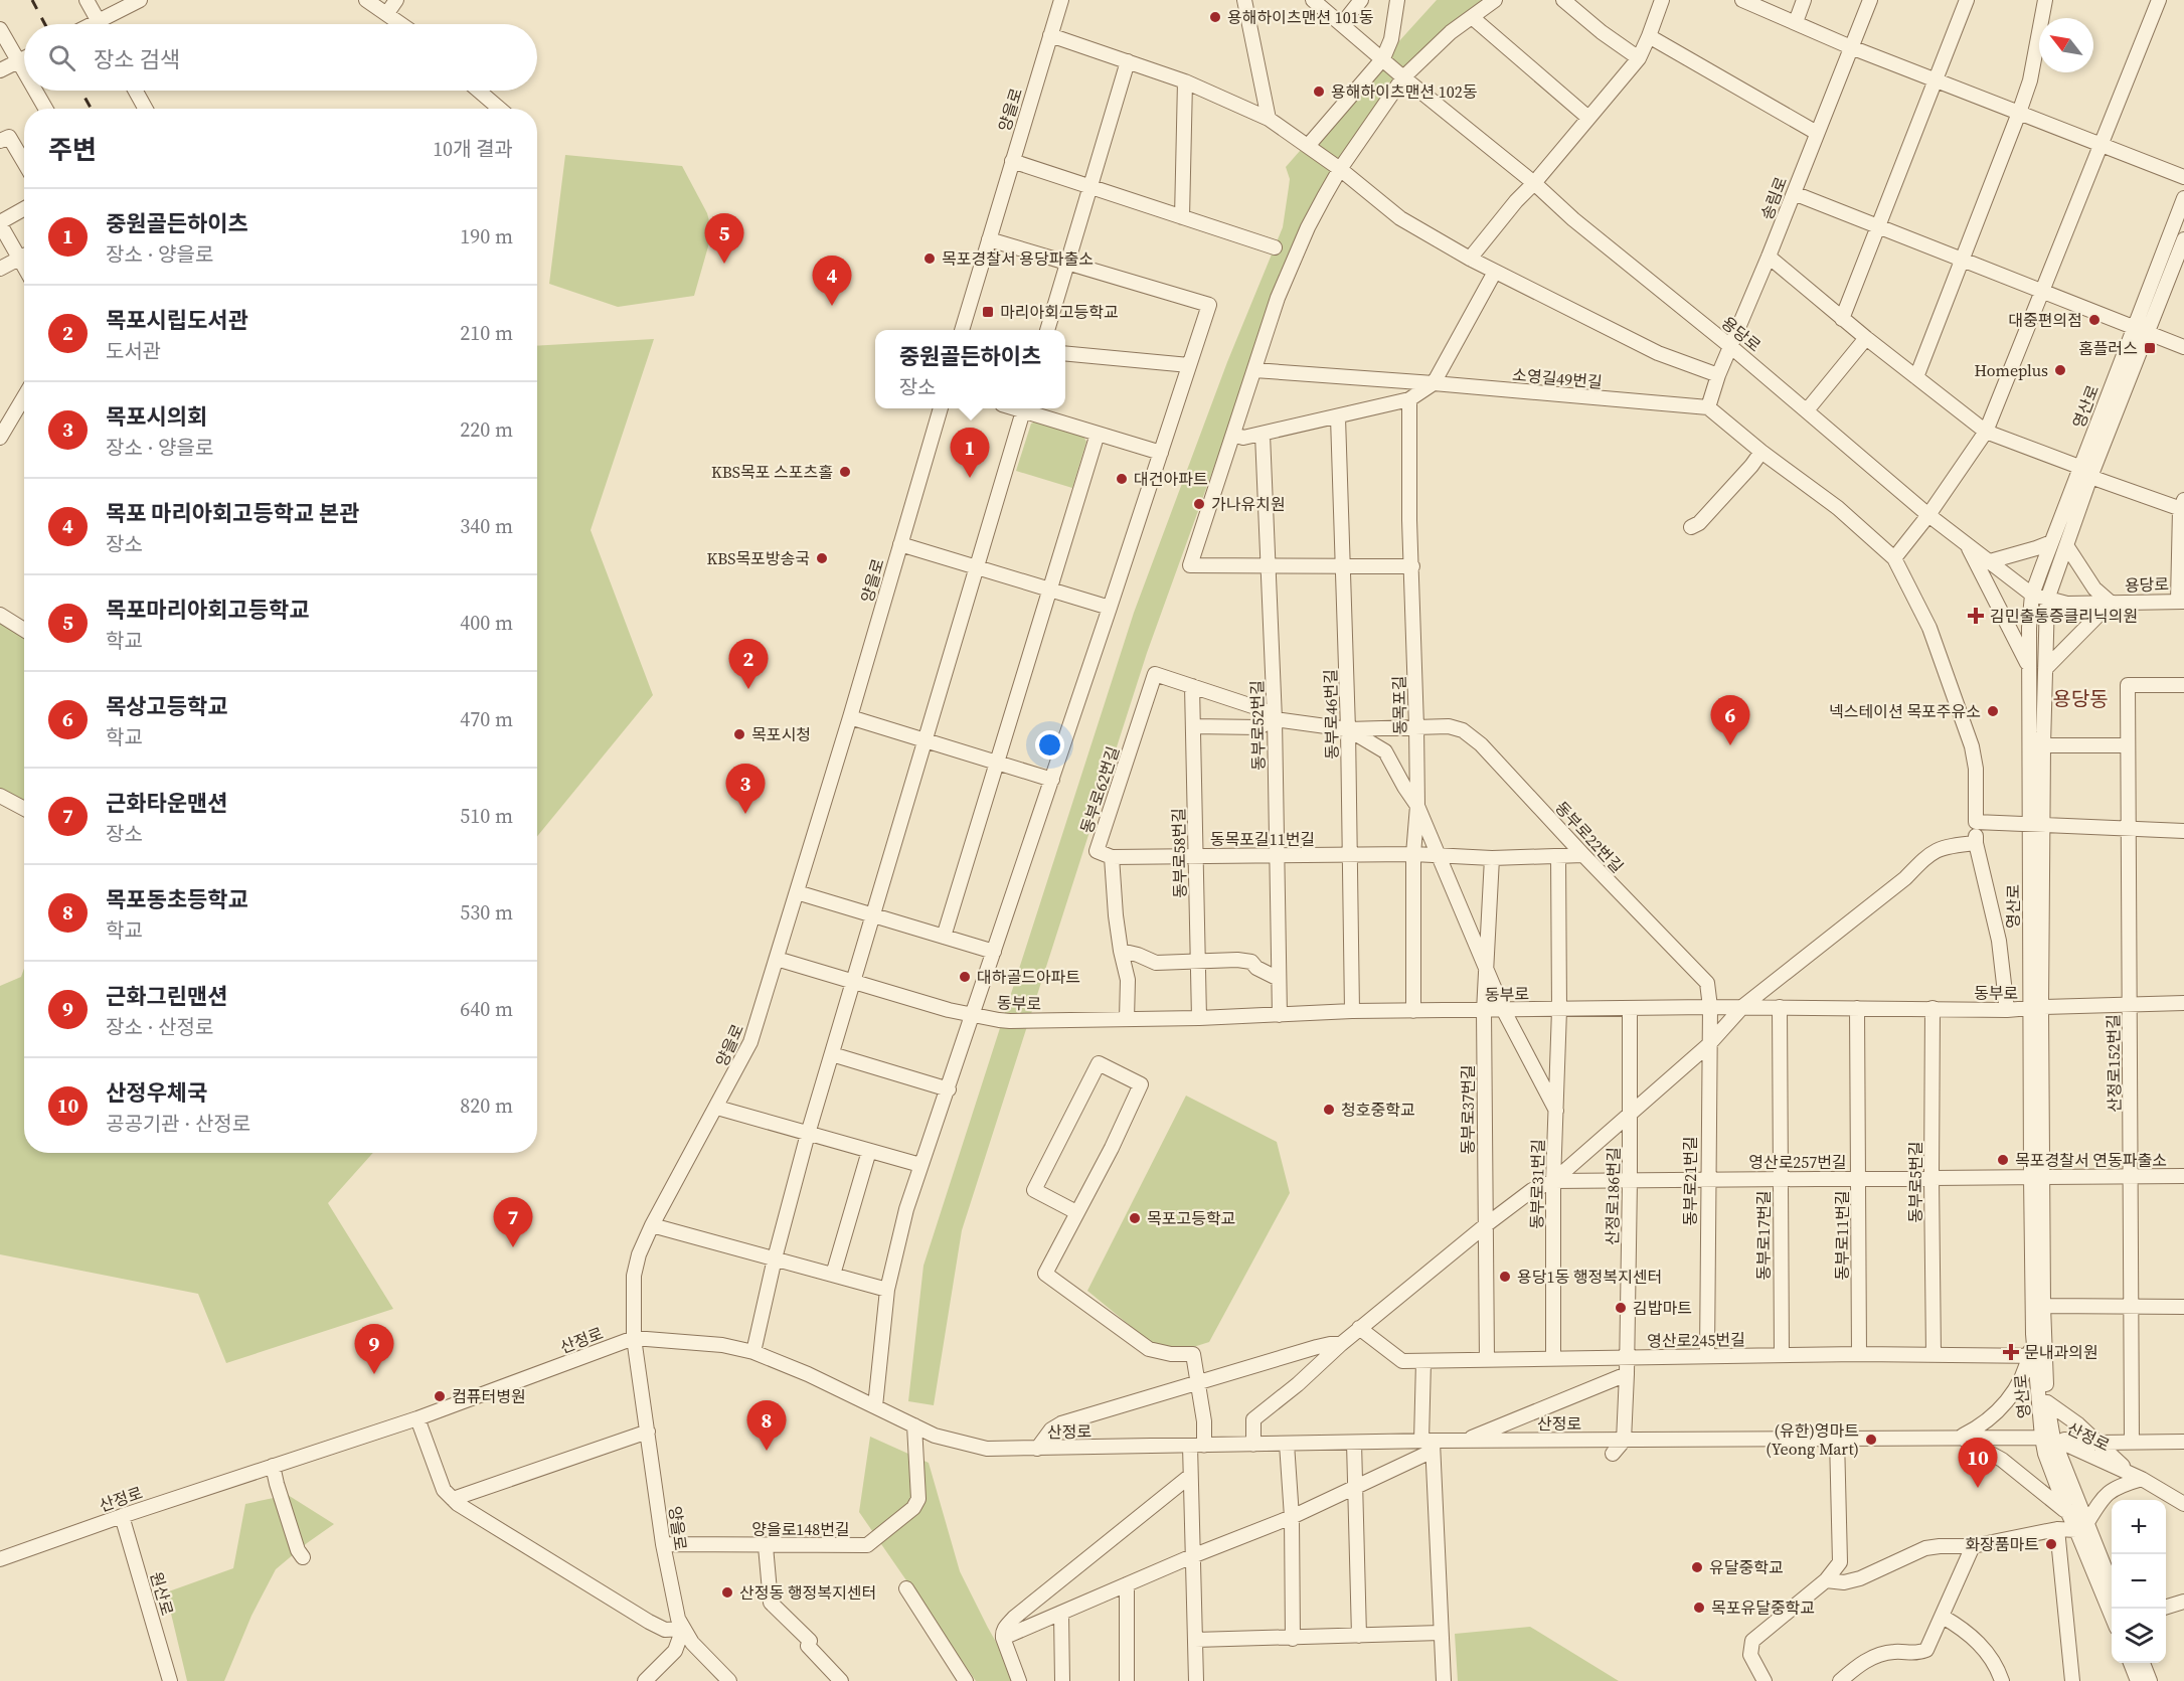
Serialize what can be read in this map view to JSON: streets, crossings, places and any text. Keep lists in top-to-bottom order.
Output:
{
  "streets": {
    "street": [
      "양을로",
      "송림로",
      "용당로",
      "소영길49번길",
      "영산로",
      "동목포길",
      "동부로46번길",
      "동부로52번길",
      "동부로62번길",
      "동부로22번길",
      "동목포길11번길",
      "동부로58번길",
      "동부로",
      "산정로152번길",
      "동부로37번길",
      "영산로257번길",
      "동부로21번길",
      "동부로5번길",
      "동부로31번길",
      "산정로186번길",
      "동부로17번길",
      "동부로11번길",
      "산정로",
      "영산로245번길",
      "양을로148번길",
      "원산로"
    ]
  },
  "crossings": [
    ["양을로", "동부로"],
    ["양을로", "산정로"],
    ["양을로", "양을로148번길"],
    ["송림로", "용당로"],
    ["송림로", "소영길49번길"],
    ["용당로", "영산로"],
    ["영산로", "동부로"],
    ["영산로", "영산로257번길"],
    ["영산로", "산정로"],
    ["영산로", "영산로245번길"],
    ["동목포길", "동부로22번길"],
    ["동목포길", "동목포길11번길"],
    ["동목포길", "동부로"],
    ["동부로46번길", "동부로22번길"],
    ["동부로46번길", "동목포길11번길"],
    ["동부로46번길", "동부로"],
    ["동부로52번길", "동목포길11번길"],
    ["동부로52번길", "동부로"],
    ["동부로62번길", "동목포길11번길"],
    ["동부로62번길", "동부로58번길"],
    ["동부로62번길", "동부로"],
    ["동부로22번길", "동목포길11번길"],
    ["동부로22번길", "동부로"],
    ["동부로22번길", "동부로21번길"],
    ["동목포길11번길", "동부로58번길"],
    ["동목포길11번길", "동부로37번길"],
    ["동목포길11번길", "동부로31번길"],
    ["동부로58번길", "동부로"],
    ["동부로", "산정로152번길"],
    ["동부로", "동부로37번길"],
    ["동부로", "동부로21번길"],
    ["동부로", "동부로5번길"],
    ["동부로", "동부로31번길"],
    ["동부로", "산정로186번길"],
    ["동부로", "동부로17번길"],
    ["동부로", "동부로11번길"],
    ["산정로152번길", "영산로257번길"],
    ["동부로37번길", "영산로245번길"],
    ["영산로257번길", "동부로21번길"],
    ["영산로257번길", "동부로5번길"],
    ["영산로257번길", "동부로31번길"],
    ["영산로257번길", "산정로186번길"],
    ["영산로257번길", "동부로17번길"],
    ["영산로257번길", "동부로11번길"],
    ["동부로21번길", "영산로245번길"],
    ["동부로5번길", "영산로245번길"],
    ["동부로31번길", "영산로245번길"],
    ["산정로186번길", "산정로"],
    ["산정로186번길", "영산로245번길"],
    ["동부로17번길", "영산로245번길"],
    ["동부로11번길", "영산로245번길"],
    ["산정로", "양을로148번길"],
    ["산정로", "원산로"]
  ],
  "districts": ["용당동"],
  "places": {
    "other": [
      "용해하이츠맨션 101동",
      "용해하이츠맨션 102동",
      "목포경찰서 용당파출소",
      "대중편의점",
      "Homeplus",
      "KBS목포 스포츠홀",
      "대건아파트",
      "가나유치원",
      "KBS목포방송국",
      "넥스테이션 목포주유소",
      "목포시청",
      "대하골드아파트",
      "청호중학교",
      "목포경찰서 연동파출소",
      "목포고등학교",
      "용당1동 행정복지센터",
      "김밥마트",
      "컴퓨터병원",
      "(유한)영마트 (Yeong Mart)",
      "화장품마트",
      "유달중학교",
      "산정동 행정복지센터",
      "목포유달중학교"
    ],
    "transit": ["마리아회고등학교", "홈플러스"],
    "health": ["김민출통증클리닉의원", "문내과의원"]
  },
  "north": "top left",
  "page": {
    "search": "장소 검색",
    "heading": ["주변", "10개 결과"],
    "list": [
      {
        "mark": "1",
        "name": "중원골든하이츠",
        "note": "장소 · 양을로",
        "value": "190 m"
      },
      {
        "mark": "2",
        "name": "목포시립도서관",
        "note": "도서관",
        "value": "210 m"
      },
      {
        "mark": "3",
        "name": "목포시의회",
        "note": "장소 · 양을로",
        "value": "220 m"
      },
      {
        "mark": "4",
        "name": "목포 마리아회고등학교 본관",
        "note": "장소",
        "value": "340 m"
      },
      {
        "mark": "5",
        "name": "목포마리아회고등학교",
        "note": "학교",
        "value": "400 m"
      },
      {
        "mark": "6",
        "name": "목상고등학교",
        "note": "학교",
        "value": "470 m"
      },
      {
        "mark": "7",
        "name": "근화타운맨션",
        "note": "장소",
        "value": "510 m"
      },
      {
        "mark": "8",
        "name": "목포동초등학교",
        "note": "학교",
        "value": "530 m"
      },
      {
        "mark": "9",
        "name": "근화그린맨션",
        "note": "장소 · 산정로",
        "value": "640 m"
      },
      {
        "mark": "10",
        "name": "산정우체국",
        "note": "공공기관 · 산정로",
        "value": "820 m"
      }
    ],
    "pins": [
      "5",
      "4",
      "1",
      "2",
      "6",
      "3",
      "7",
      "9",
      "8",
      "10"
    ],
    "popup": ["중원골든하이츠", "장소"],
    "map_buttons": ["+", "−"]
  }
}
